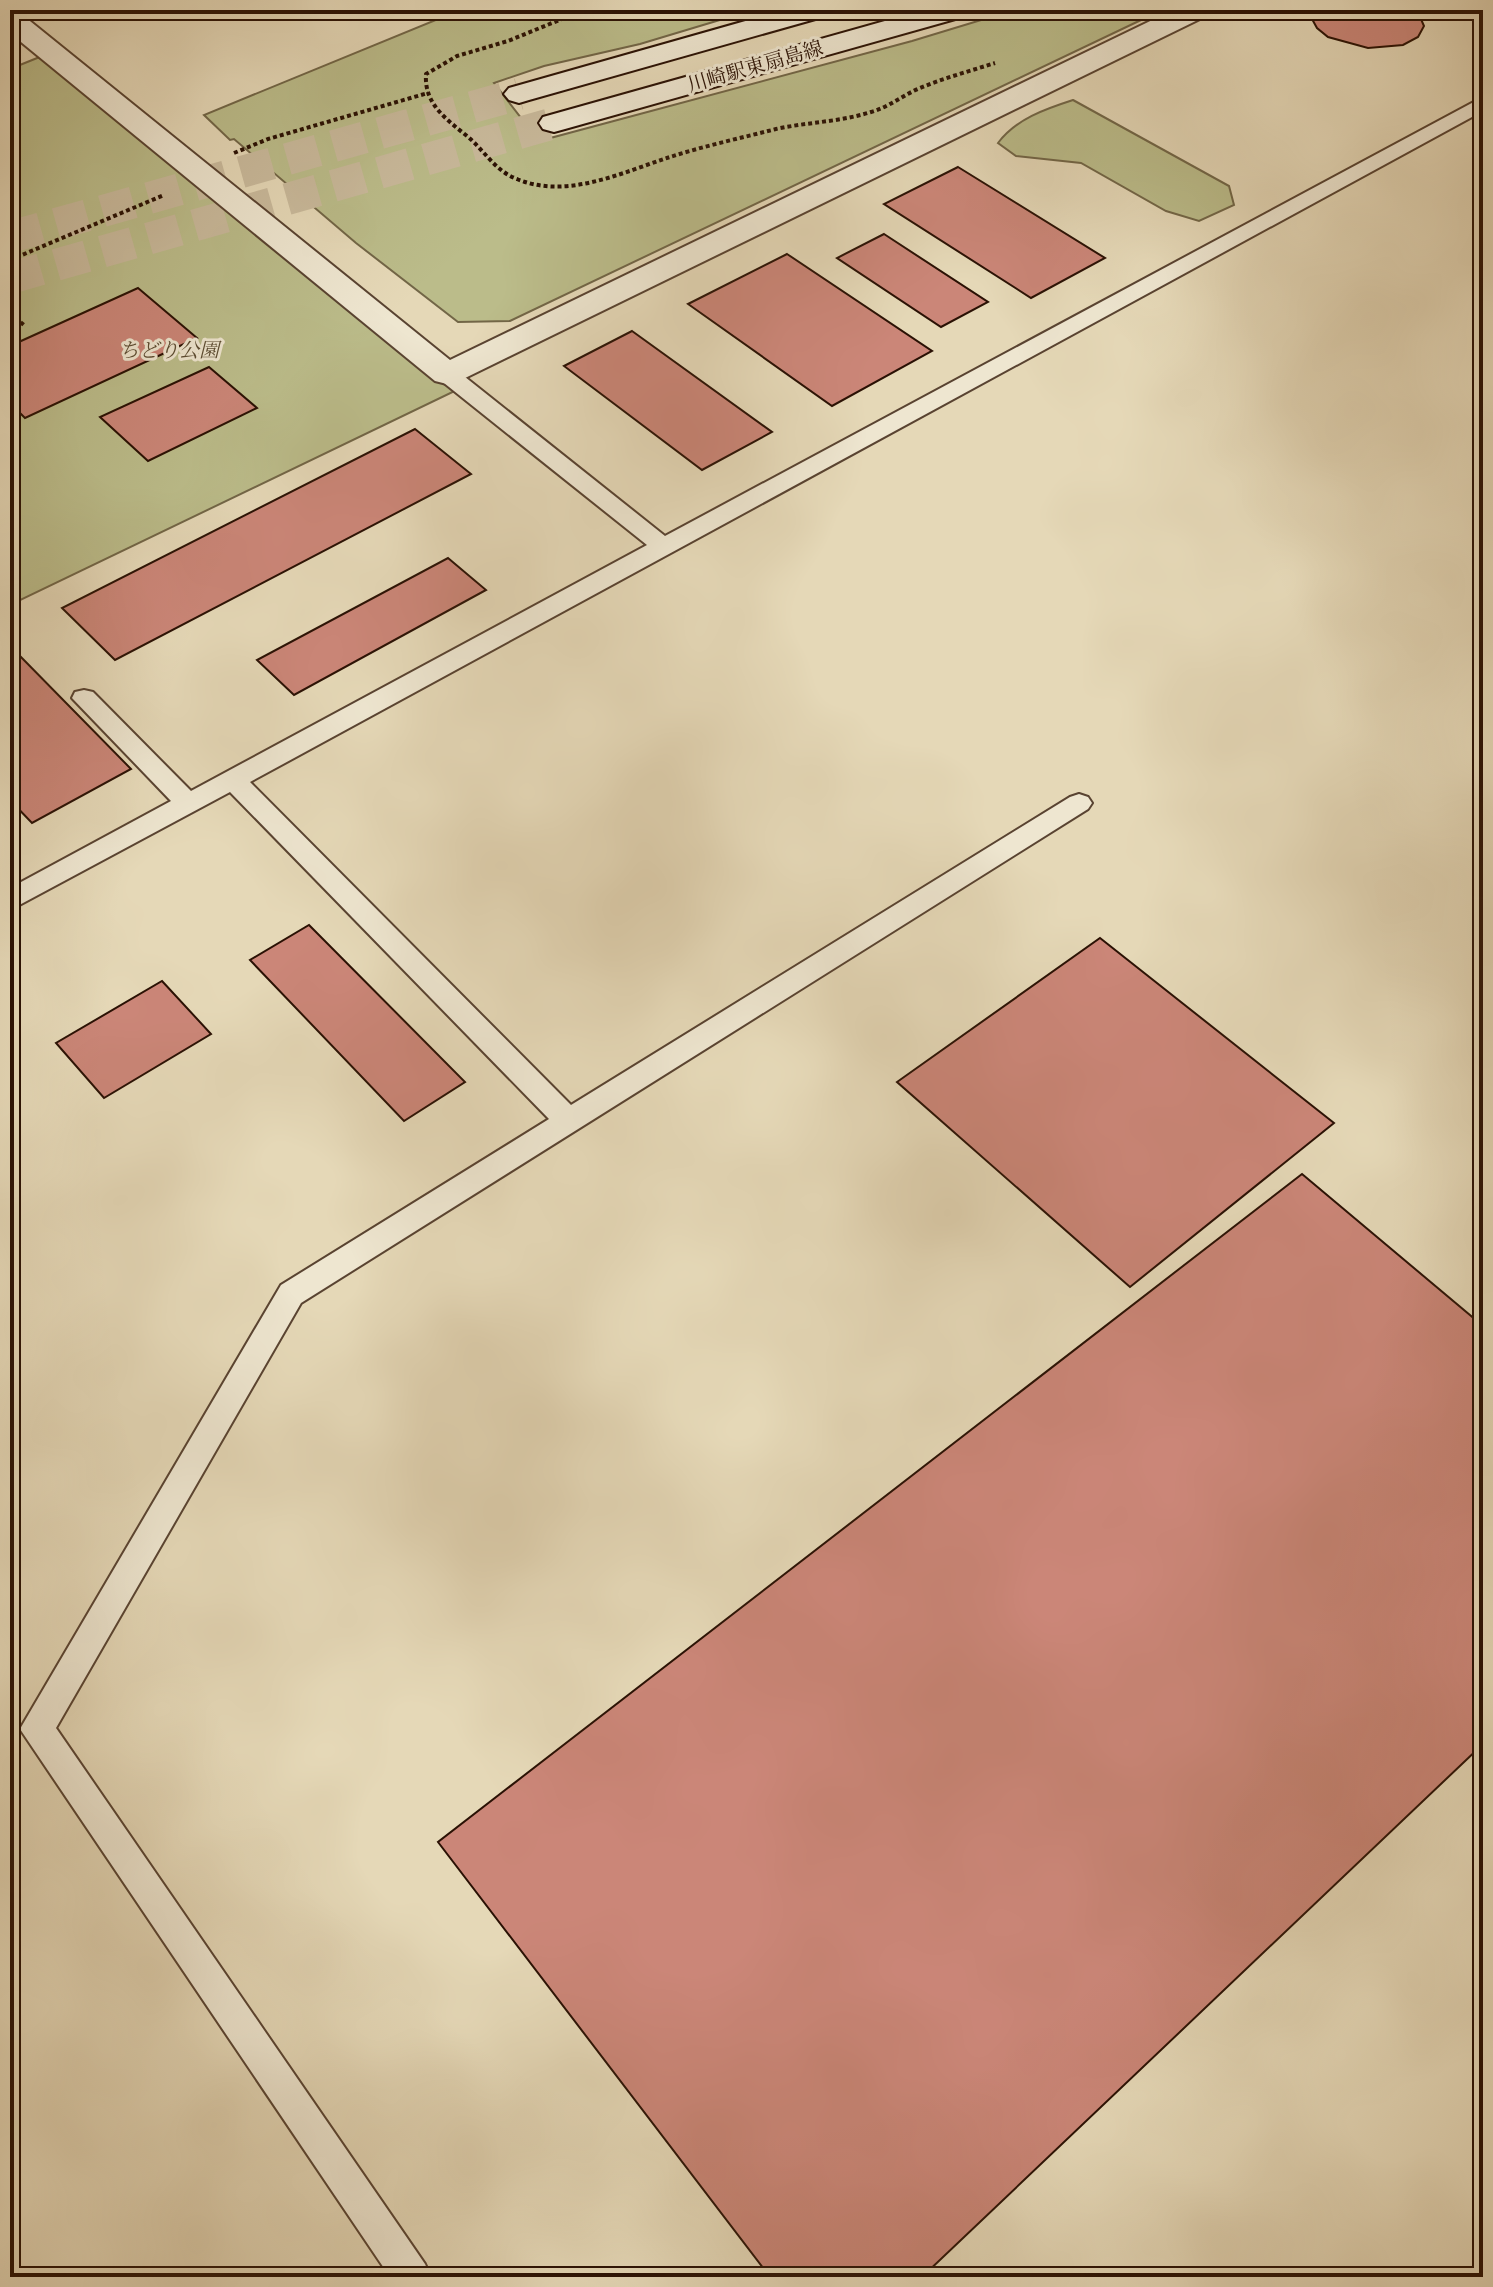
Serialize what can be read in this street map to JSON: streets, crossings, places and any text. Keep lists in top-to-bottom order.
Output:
{
  "streets": {
    "street": ["川崎駅東扇島線"]
  },
  "parks": ["ちどり公園"]
}
